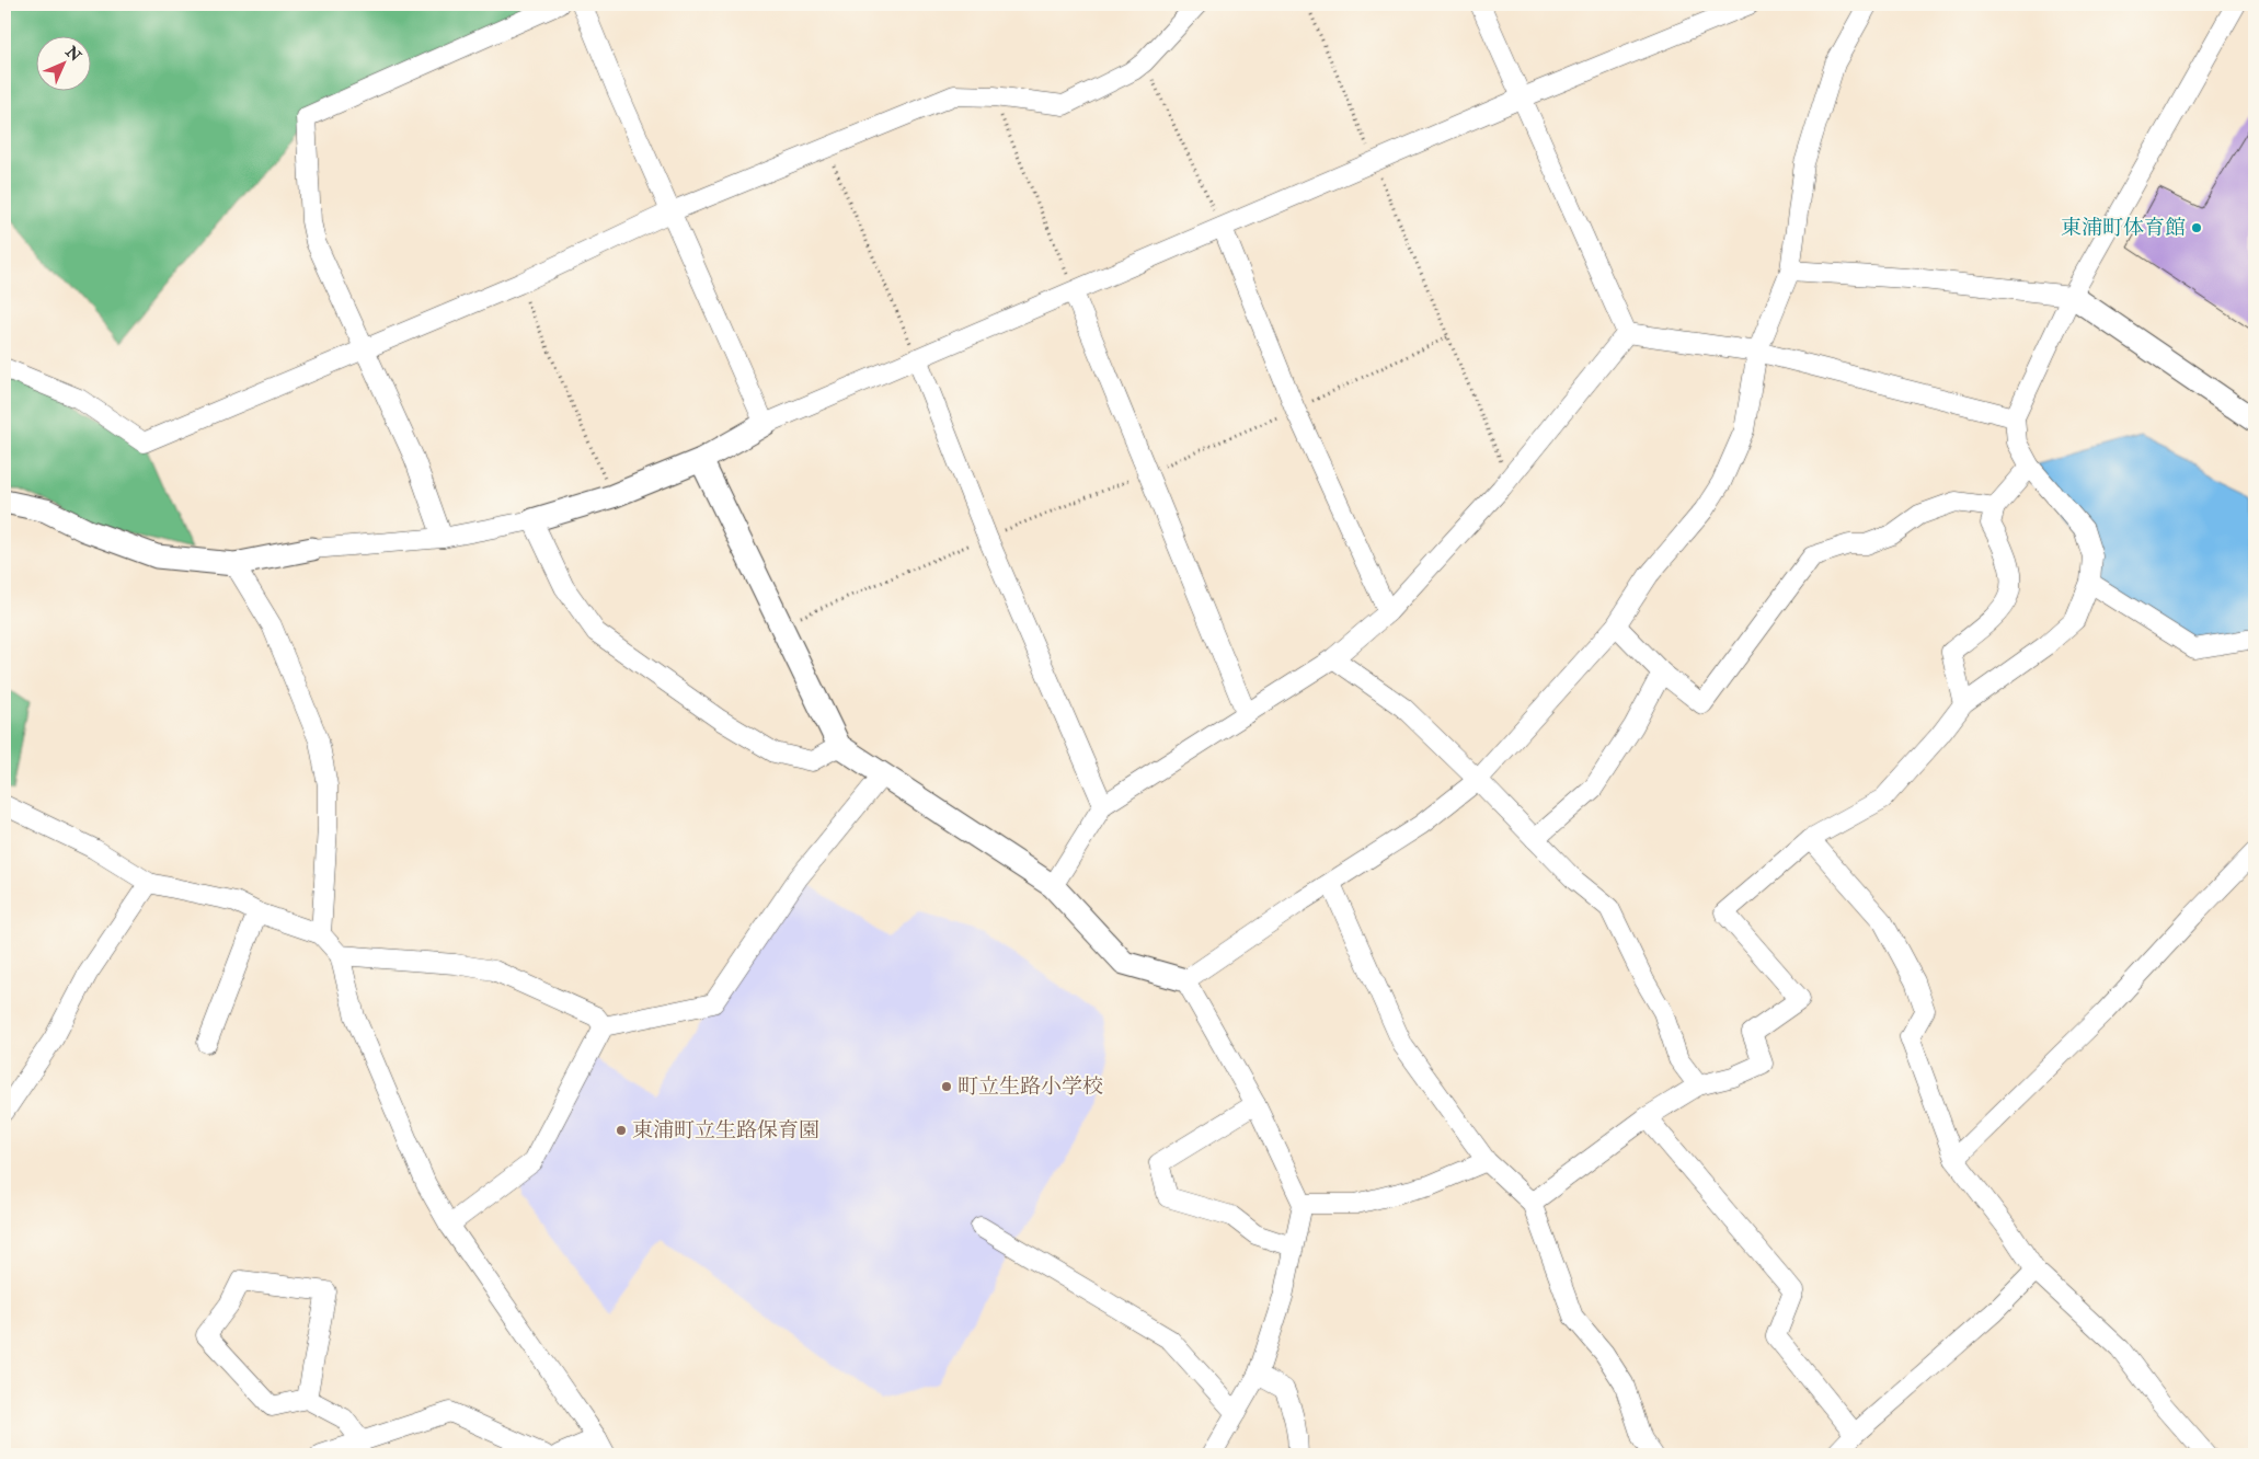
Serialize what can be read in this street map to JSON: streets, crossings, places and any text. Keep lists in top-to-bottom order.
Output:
{
  "places": ["東浦町体育館", "町立生路小学校", "東浦町立生路保育園"],
  "north": "top right"
}
